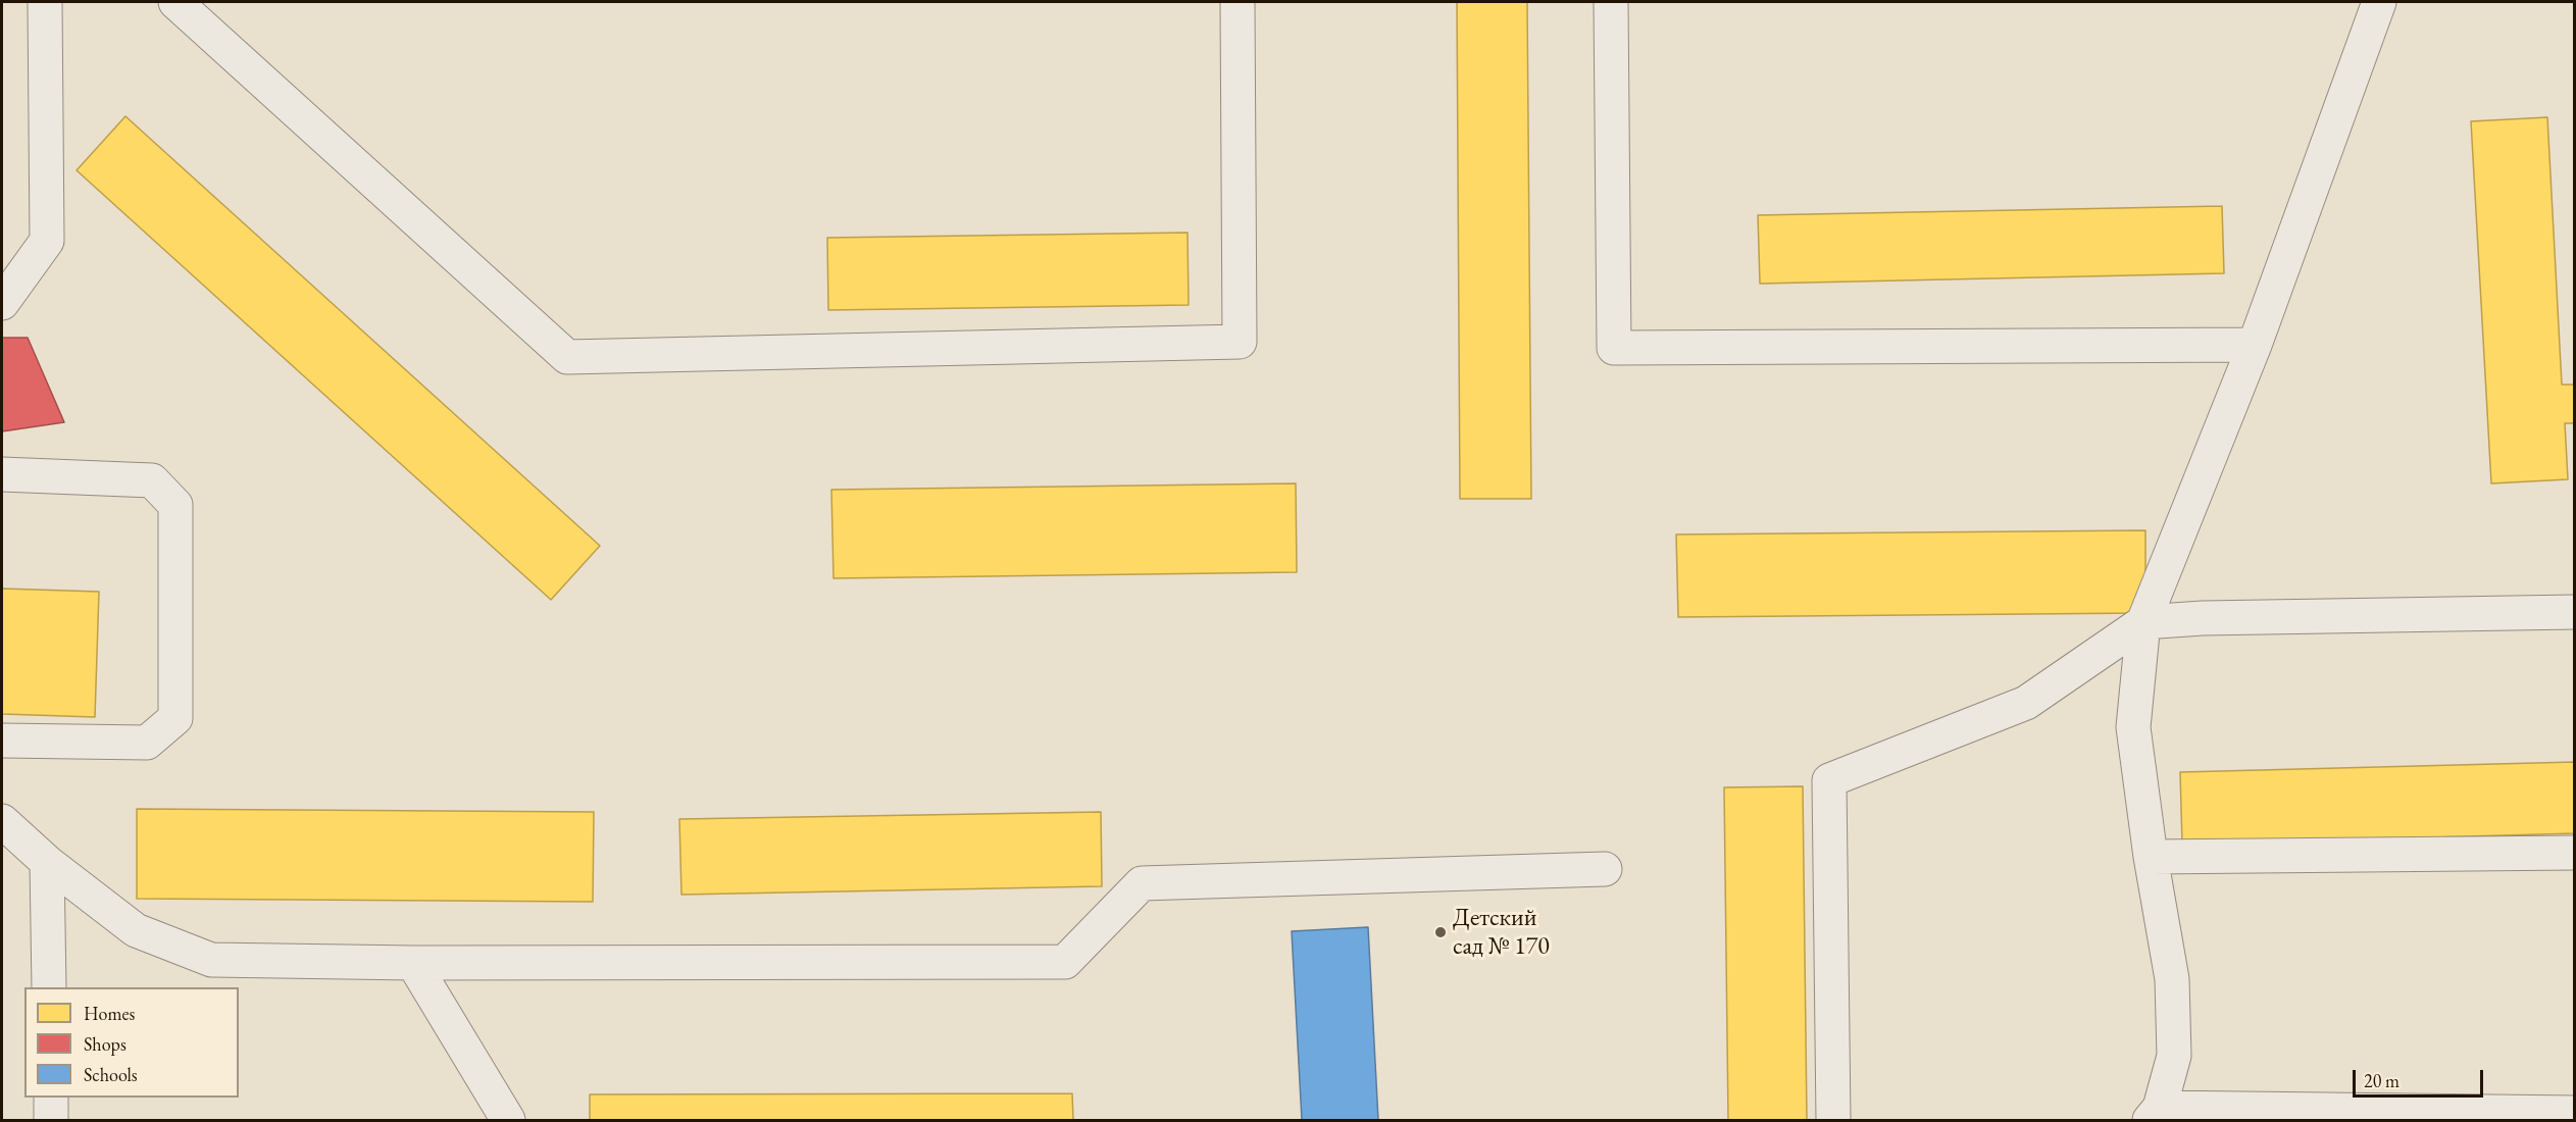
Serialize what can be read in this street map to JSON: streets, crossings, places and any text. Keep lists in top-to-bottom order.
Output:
{
  "places": ["Детский сад № 170"],
  "legend": ["Homes", "Shops", "Schools"],
  "scale_bar": "20 m"
}
